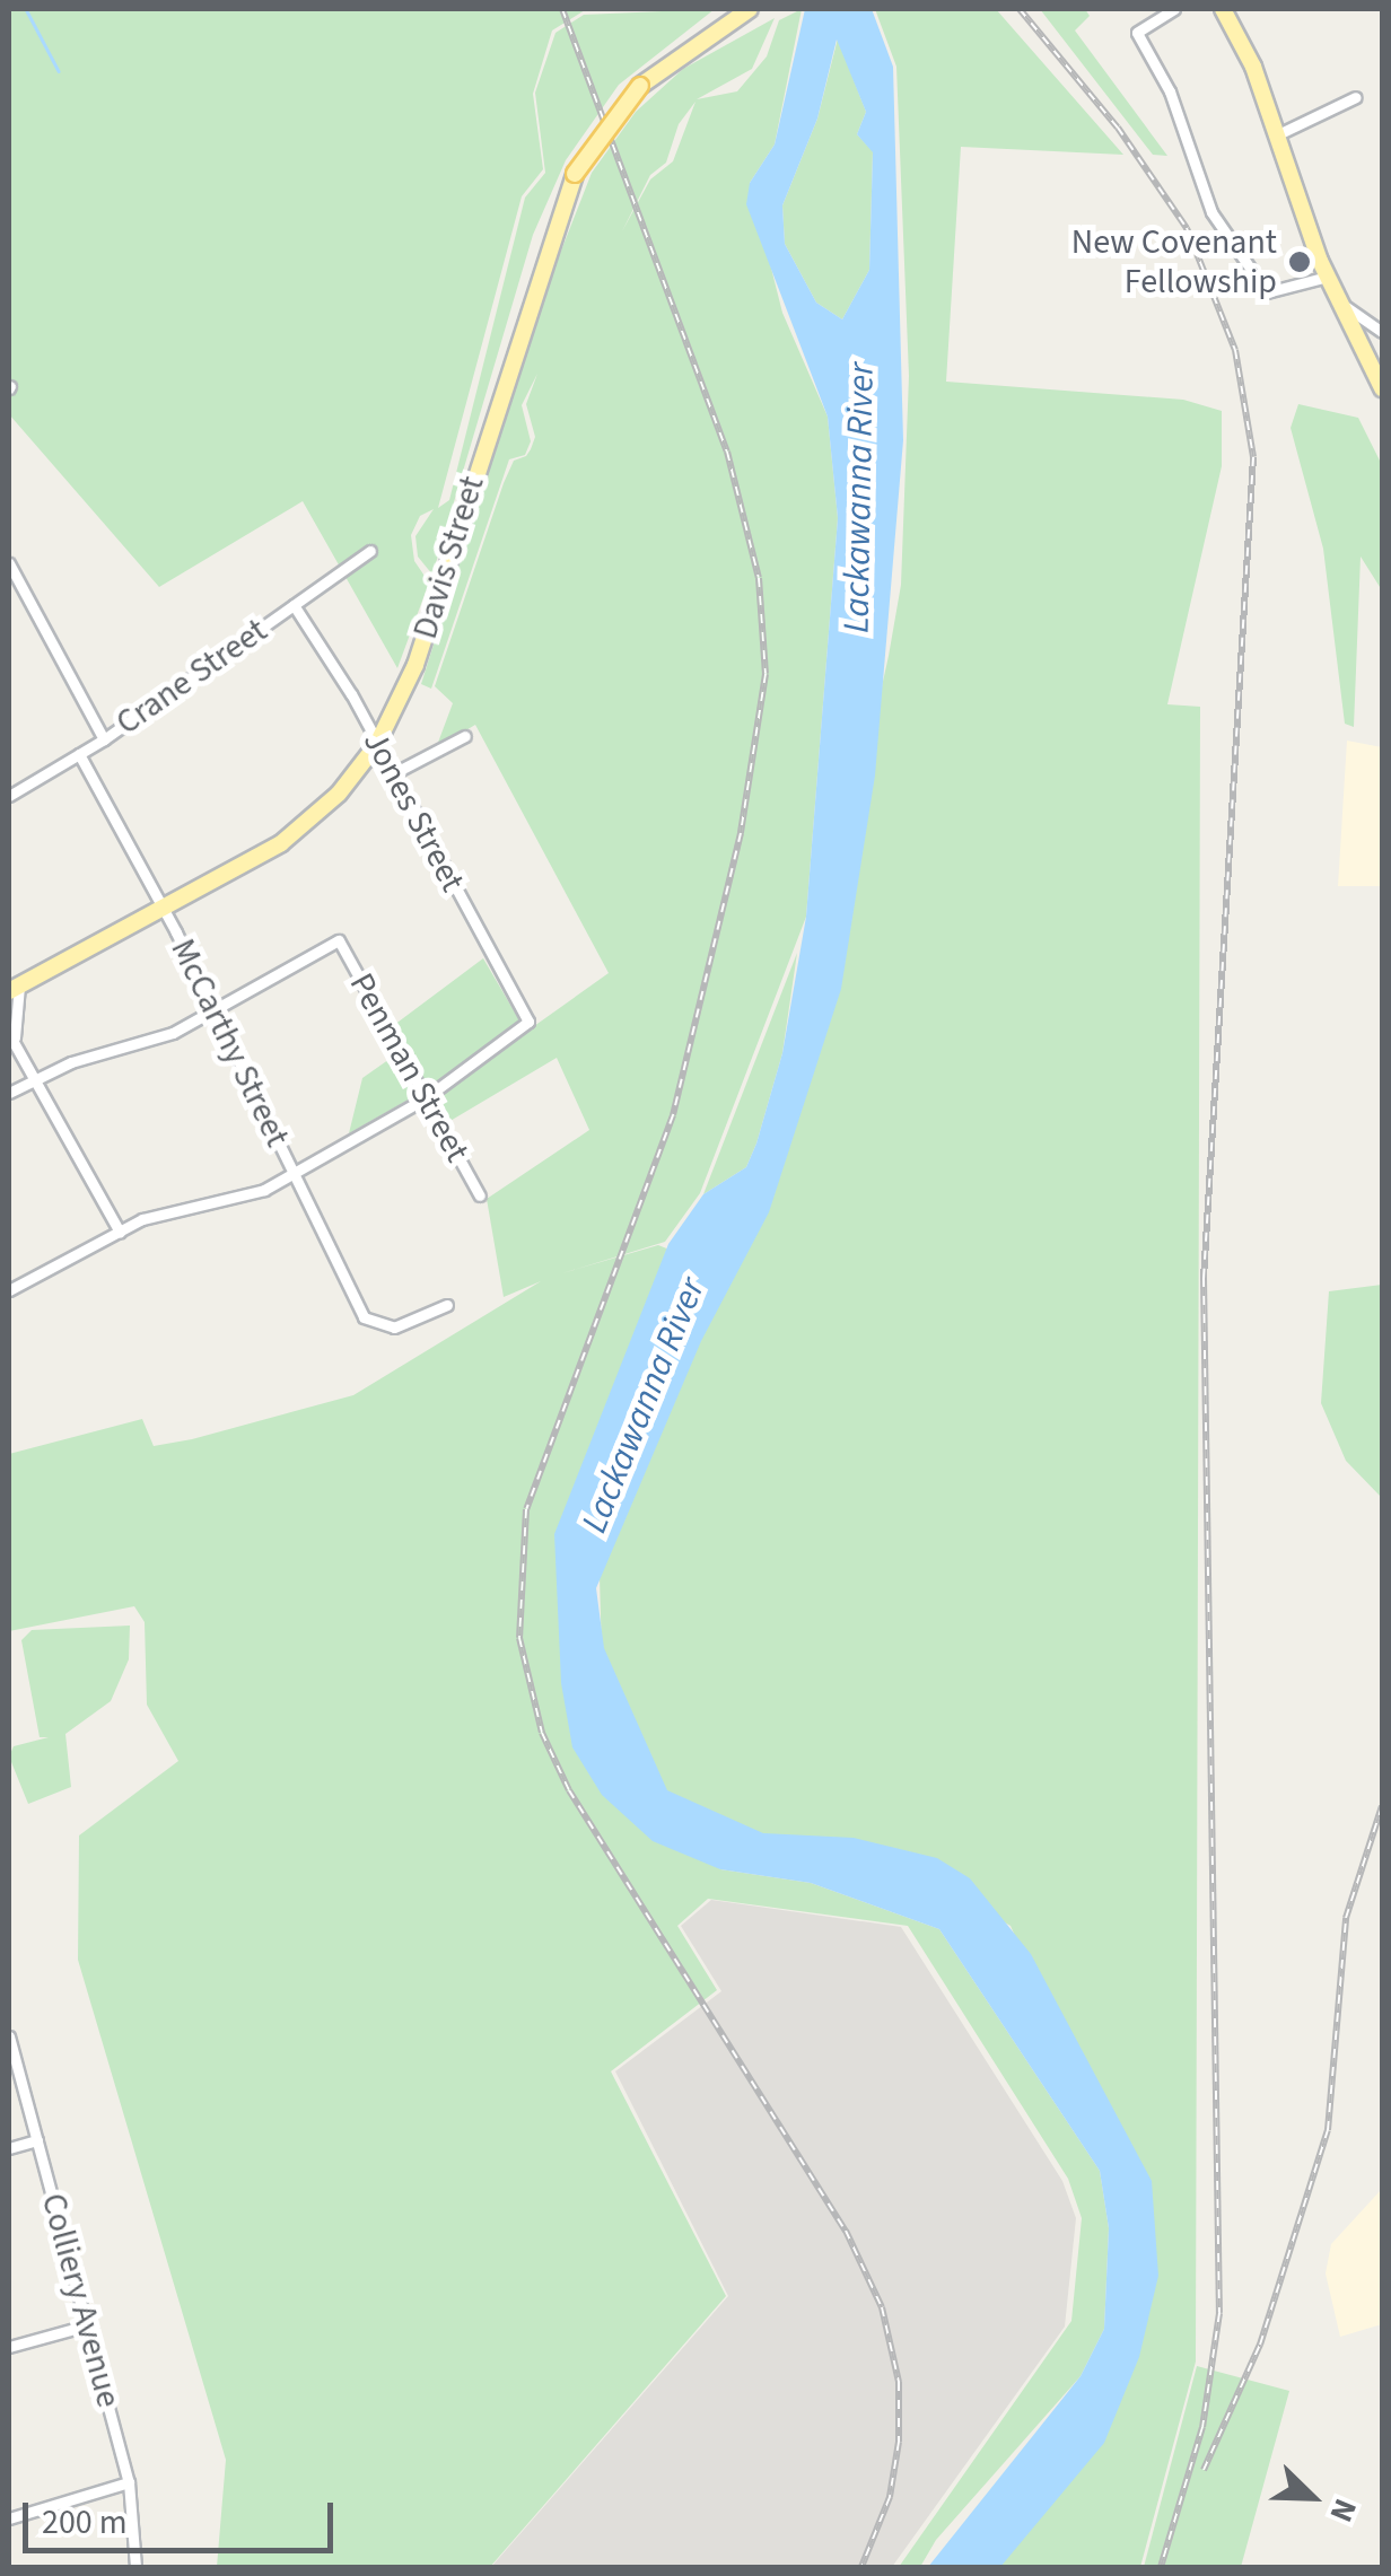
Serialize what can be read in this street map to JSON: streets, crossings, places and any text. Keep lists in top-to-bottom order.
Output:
{
  "streets": {
    "main road": ["Davis Street"],
    "street": [
      "Crane Street",
      "Jones Street",
      "McCarthy Street",
      "Penman Street",
      "Colliery Avenue"
    ]
  },
  "crossings": [
    ["Davis Street", "Jones Street"],
    ["Davis Street", "McCarthy Street"],
    ["Crane Street", "Jones Street"],
    ["Crane Street", "McCarthy Street"],
    ["Jones Street", "Penman Street"],
    ["McCarthy Street", "Penman Street"]
  ],
  "water": ["Lackawanna River"],
  "places": ["New Covenant Fellowship"],
  "scale_bar": "200 m",
  "north": "bottom right"
}
